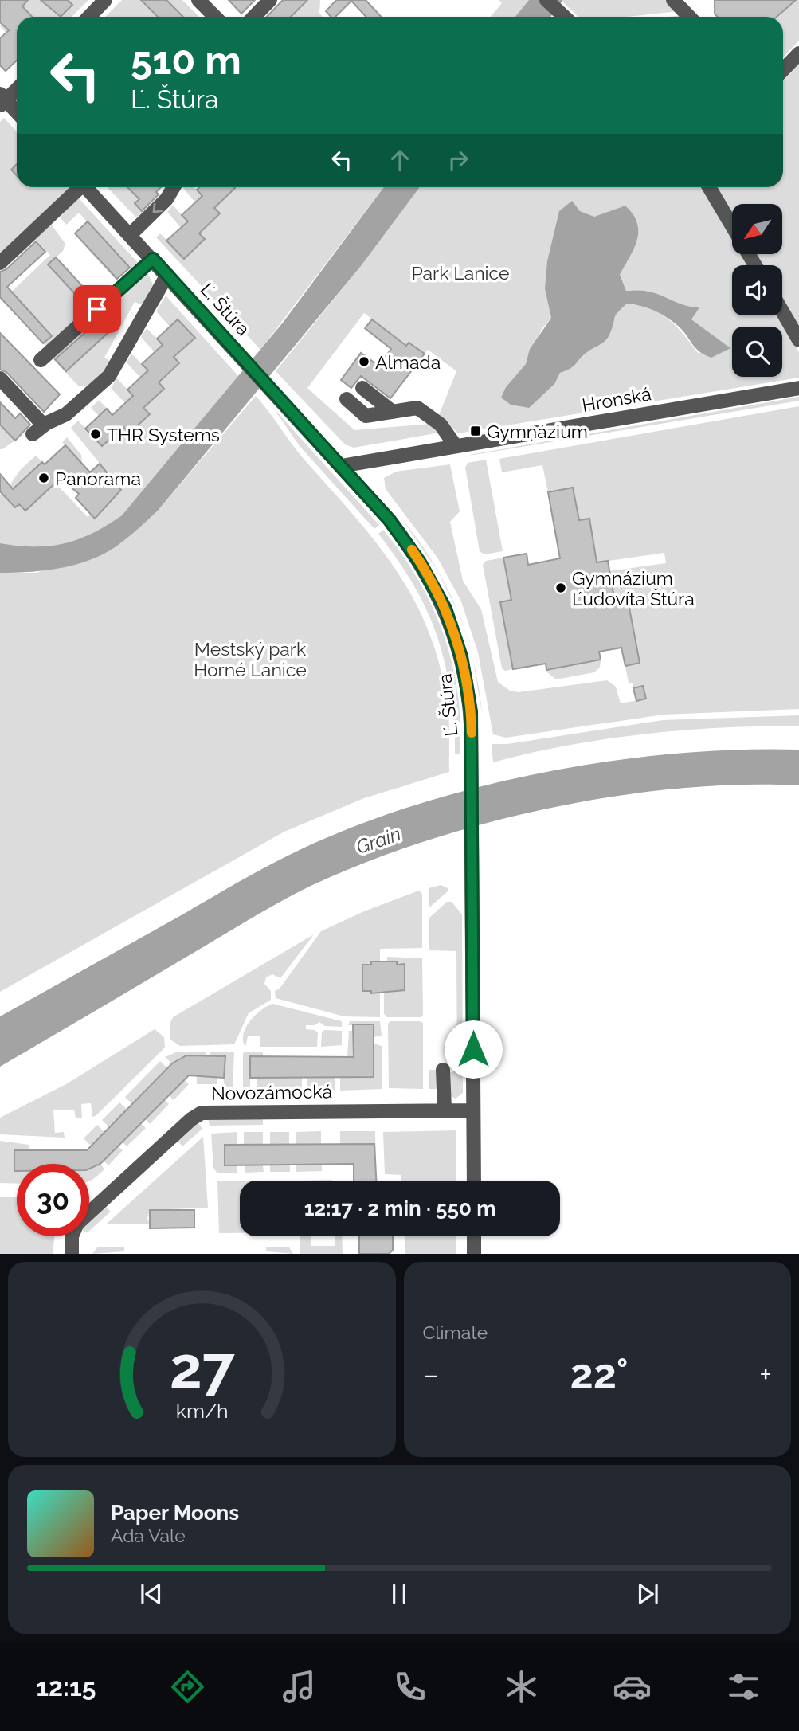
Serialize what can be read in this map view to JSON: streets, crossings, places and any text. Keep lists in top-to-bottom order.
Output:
{
  "streets": {
    "street": ["Ľ. Štúra", "Hronská", "Novozámocká"]
  },
  "crossings": [
    ["Ľ. Štúra", "Hronská"],
    ["Ľ. Štúra", "Novozámocká"]
  ],
  "water": ["Grain"],
  "parks": ["Park Lanice", "Mestský park Horné Lanice"],
  "places": {
    "other": [
      "Almada",
      "THR Systems",
      "Panorama",
      "Gymnázium Ľudovíta Štúra"
    ],
    "transit": ["Gymnázium"]
  },
  "north": "bottom left",
  "page": {
    "turn": ["510 m", "Ľ. Štúra"],
    "limit": "30",
    "trip": "12:17 · 2 min · 550 m",
    "tile": "Climate",
    "heat": ["−", "22°", "+"],
    "song": ["Paper Moons", "Ada Vale"],
    "tabs": "12:15",
    "gauge": ["27", "km/h"]
  }
}
